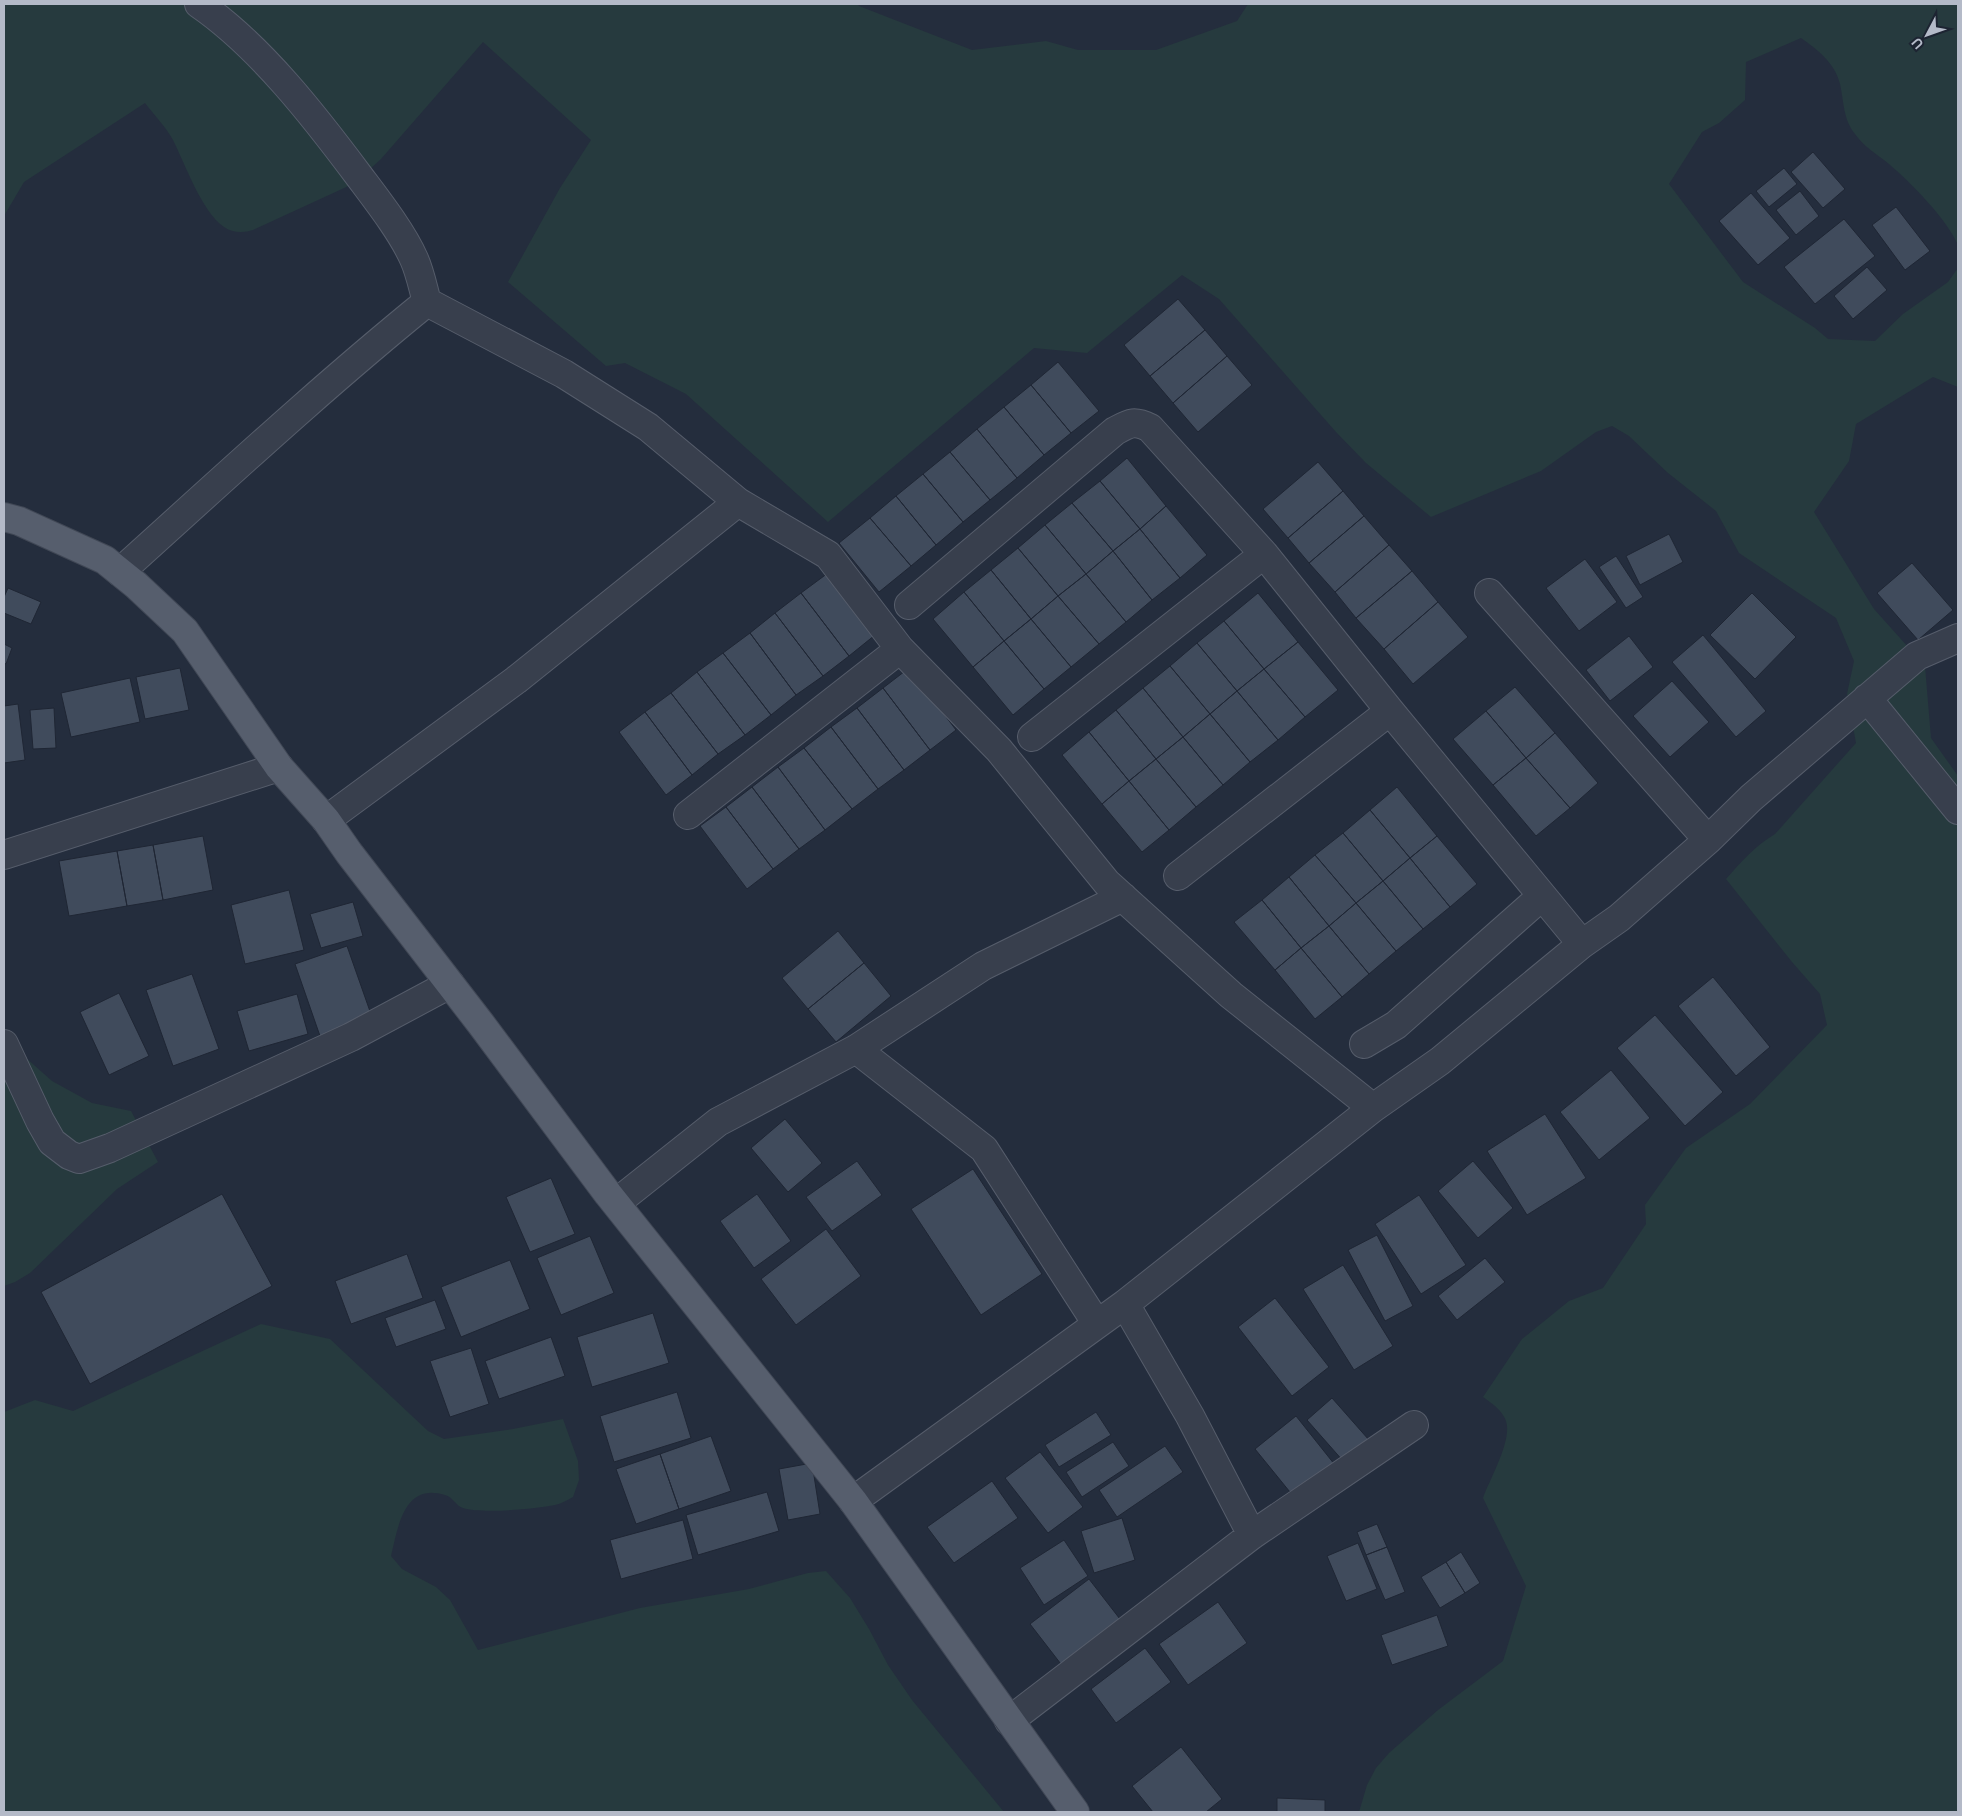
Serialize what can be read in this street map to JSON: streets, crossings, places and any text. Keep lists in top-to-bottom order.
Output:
{
  "north": "bottom left"
}
